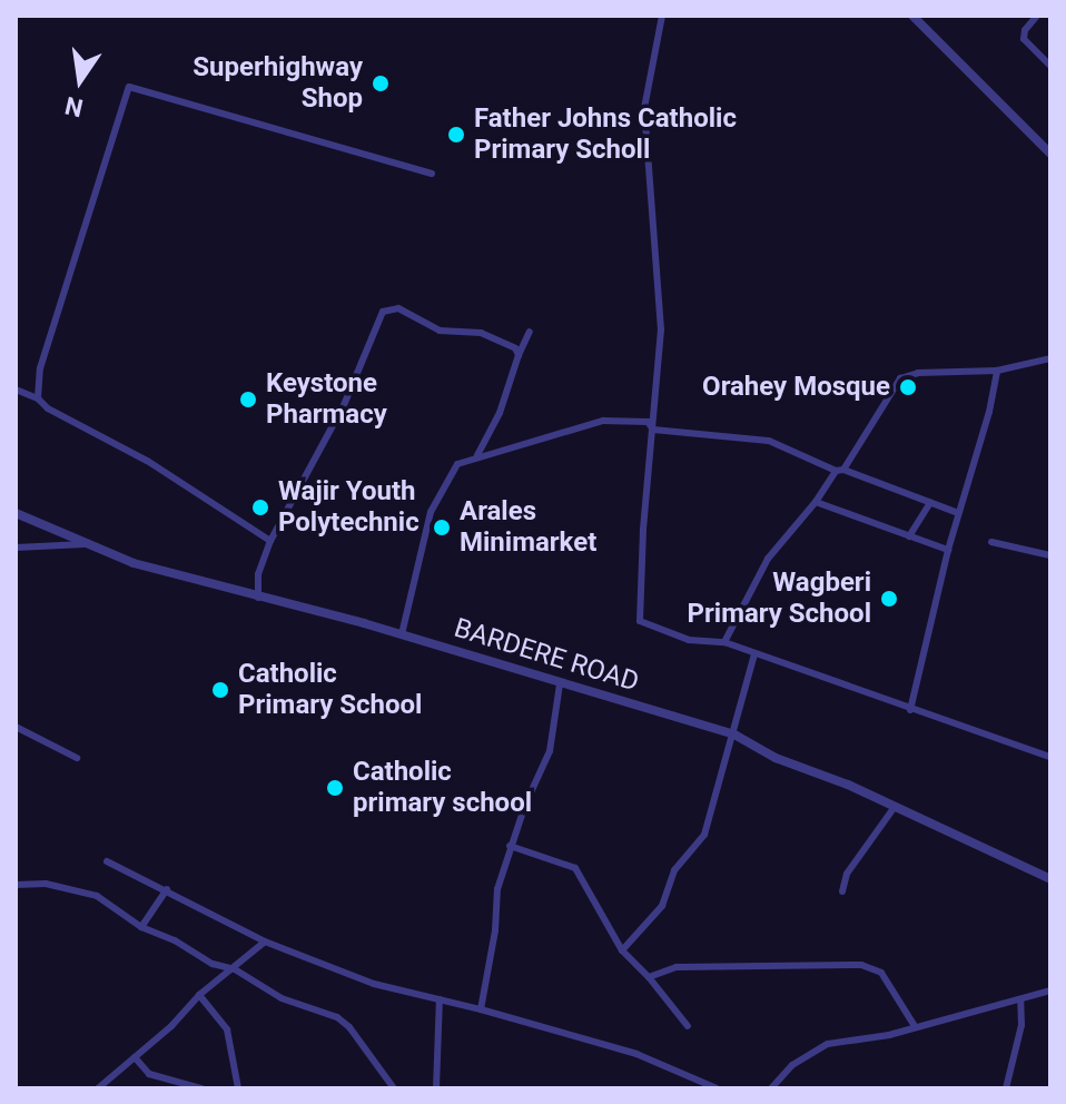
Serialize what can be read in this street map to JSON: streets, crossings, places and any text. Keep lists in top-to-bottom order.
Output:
{
  "streets": {
    "street": ["BARDERE ROAD"]
  },
  "places": [
    "Superhighway Shop",
    "Father Johns Catholic Primary Scholl",
    "Orahey Mosque",
    "Keystone Pharmacy",
    "Wajir Youth Polytechnic",
    "Arales Minimarket",
    "Wagberi Primary School",
    "Catholic Primary School",
    "Catholic primary school"
  ],
  "north": "bottom"
}
